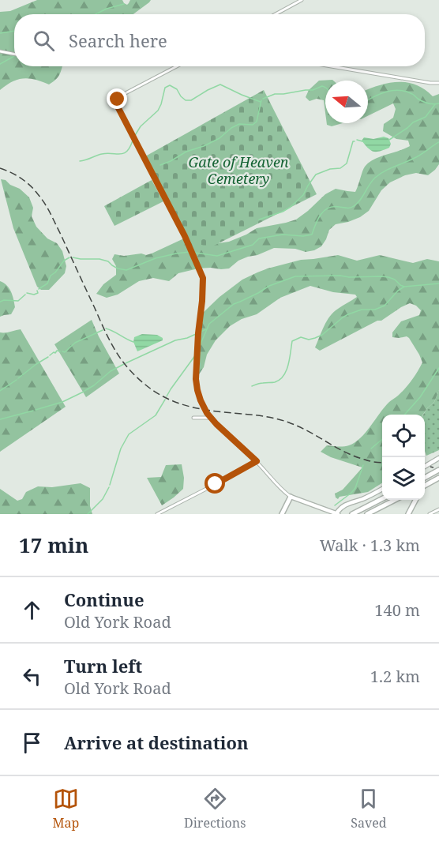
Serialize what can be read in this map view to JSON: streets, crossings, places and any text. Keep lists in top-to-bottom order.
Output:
{
  "parks": ["Gate of Heaven Cemetery"],
  "north": "left",
  "page": {
    "search": "Search here",
    "heading": ["17 min", "Walk · 1.3 km"],
    "list": [
      ["Continue", "Old York Road", "140 m"],
      ["Turn left", "Old York Road", "1.2 km"],
      "Arrive at destination"
    ],
    "nav": ["Map", "Directions", "Saved"]
  }
}
